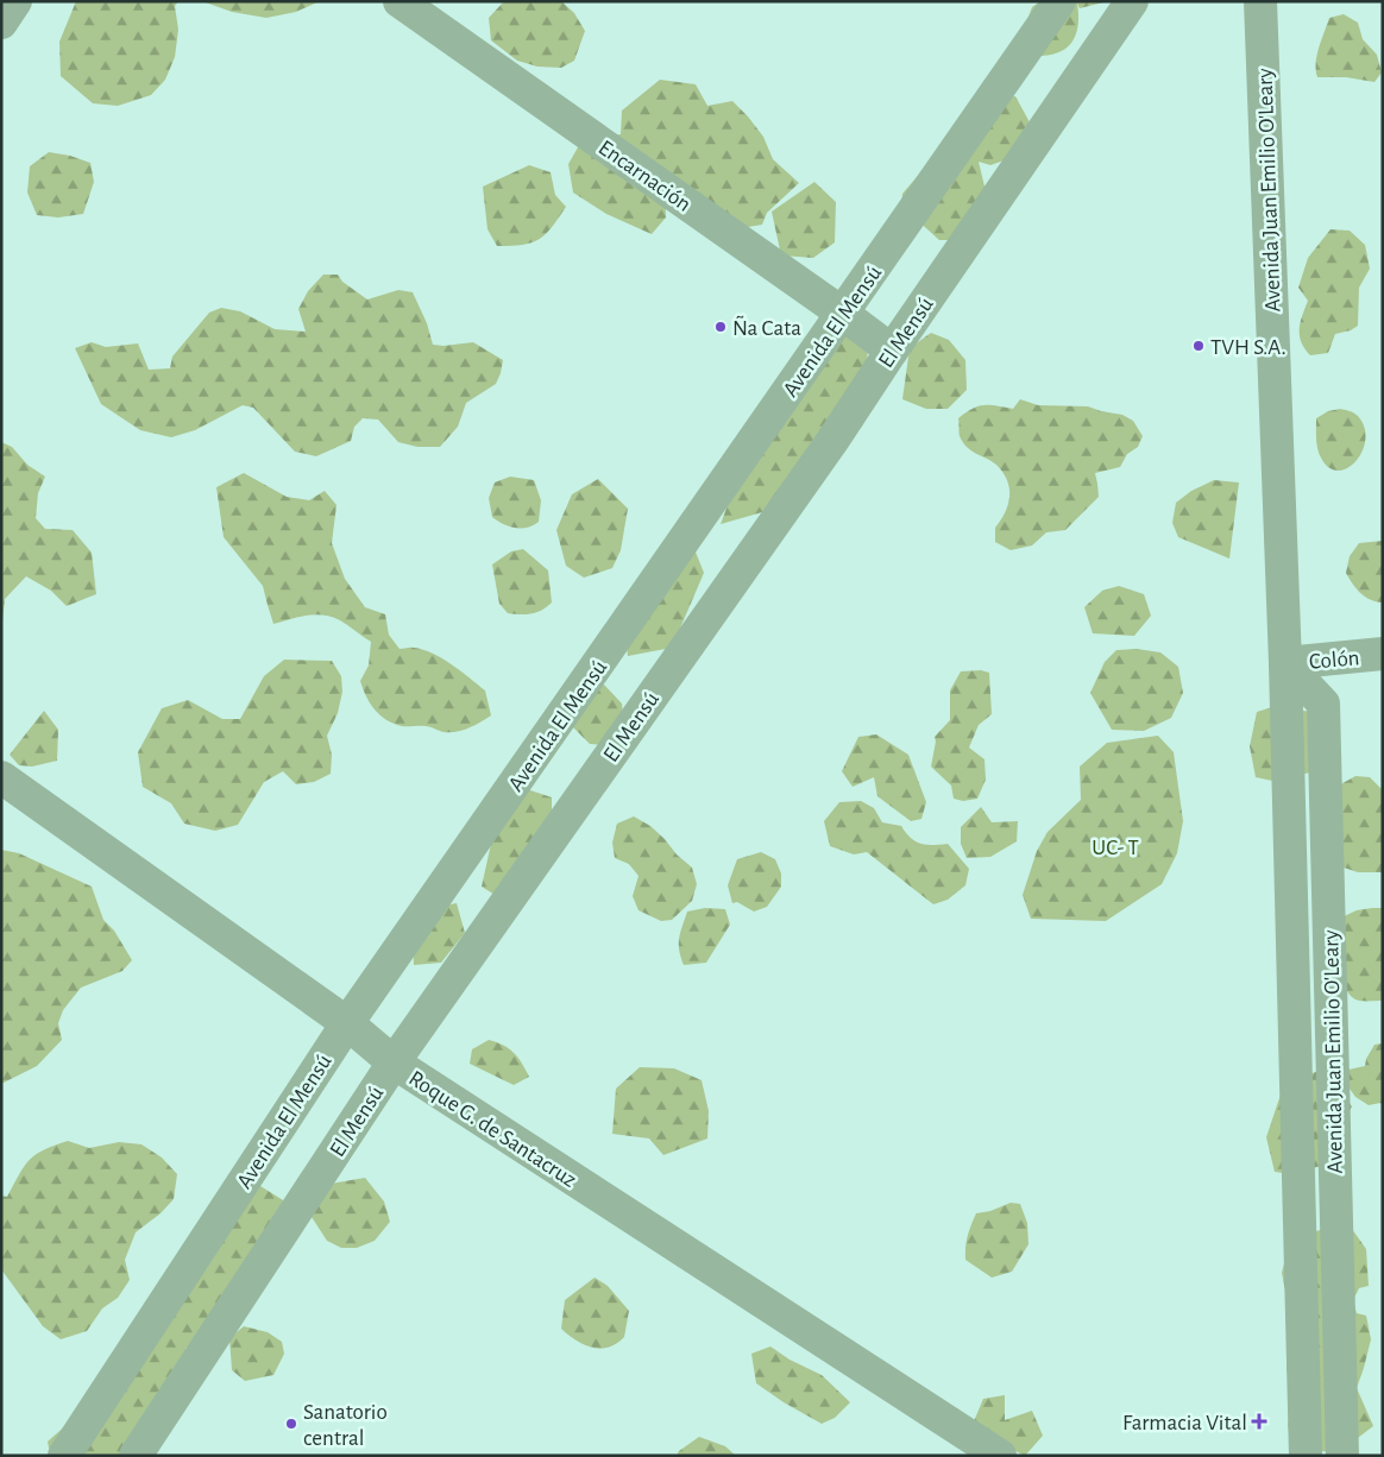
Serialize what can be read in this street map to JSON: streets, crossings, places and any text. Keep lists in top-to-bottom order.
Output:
{
  "streets": {
    "street": [
      "Encarnación",
      "Avenida Juan Emilio O'Leary",
      "Avenida El Mensú",
      "El Mensú",
      "Colón",
      "Roque G. de Santacruz"
    ]
  },
  "crossings": [
    ["Encarnación", "Avenida El Mensú"],
    ["Encarnación", "El Mensú"],
    ["Avenida Juan Emilio O'Leary", "Colón"],
    ["Avenida El Mensú", "Roque G. de Santacruz"],
    ["El Mensú", "Roque G. de Santacruz"]
  ],
  "parks": ["UC- T"],
  "places": {
    "other": ["Ña Cata", "TVH S.A.", "Sanatorio central"],
    "health": ["Farmacia Vital"]
  }
}
